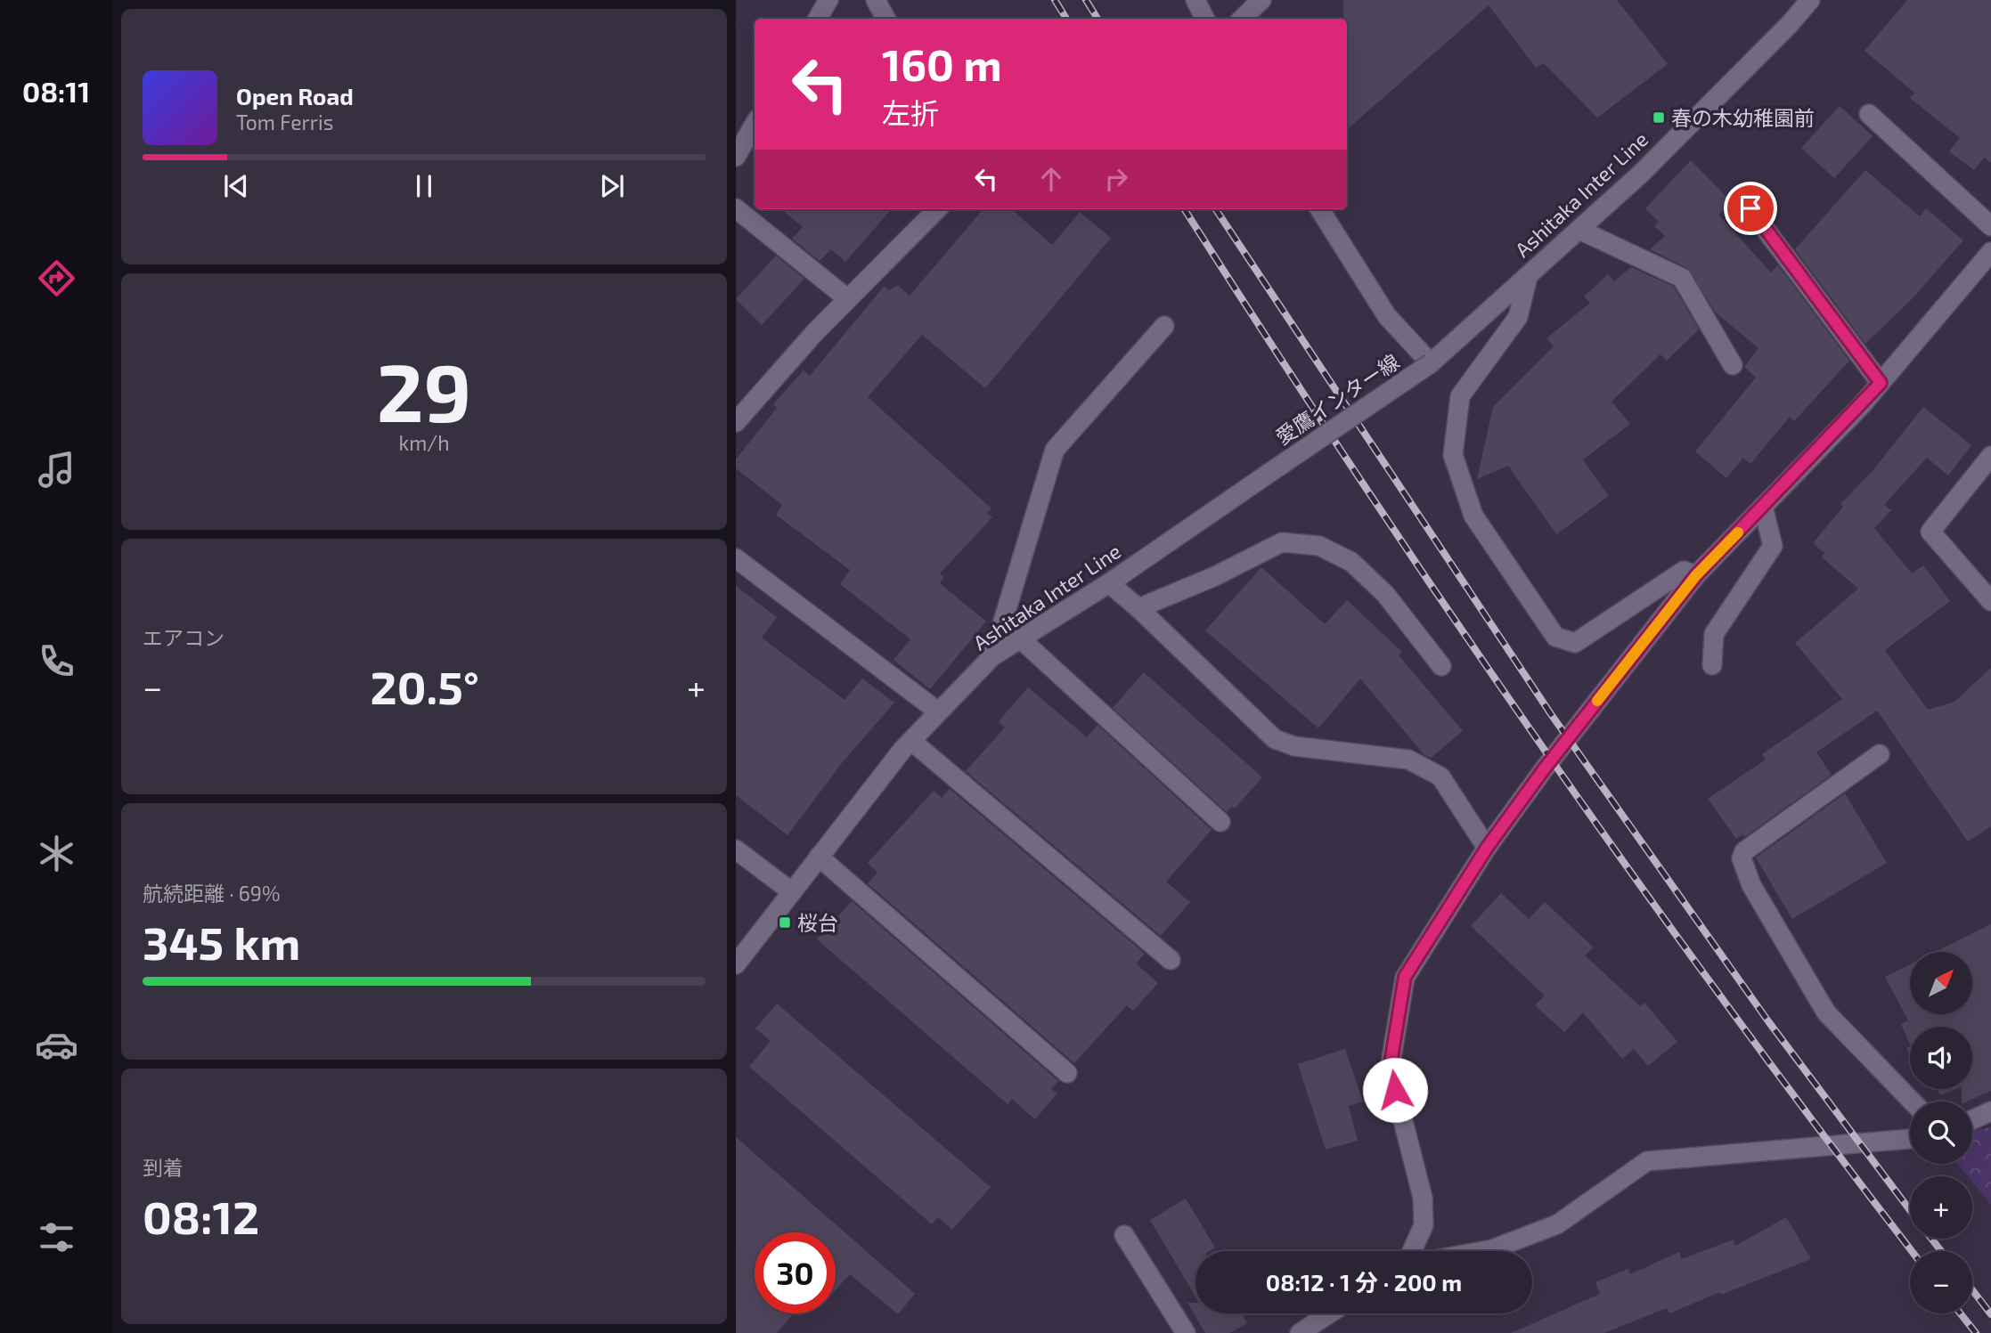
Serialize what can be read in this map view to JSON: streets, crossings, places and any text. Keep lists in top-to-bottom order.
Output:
{
  "streets": {
    "street": ["Ashitaka Inter Line", "愛鷹インター線"]
  },
  "crossings": [
    ["Ashitaka Inter Line", "愛鷹インター線"]
  ],
  "places": {
    "transit": ["春の木幼稚園前", "桜台"]
  },
  "north": "top right",
  "page": {
    "tabs": "08:11",
    "turn": ["160 m", "左折"],
    "song": ["Open Road", "Tom Ferris"],
    "tile": [
      ["29", "km/h"],
      "エアコン",
      ["航続距離 · 69%", "345 km"],
      ["到着", "08:12"]
    ],
    "heat": ["−", "20.5°", "+"],
    "map_buttons": ["+", "−"],
    "limit": "30",
    "trip": "08:12 · 1 分 · 200 m"
  }
}
